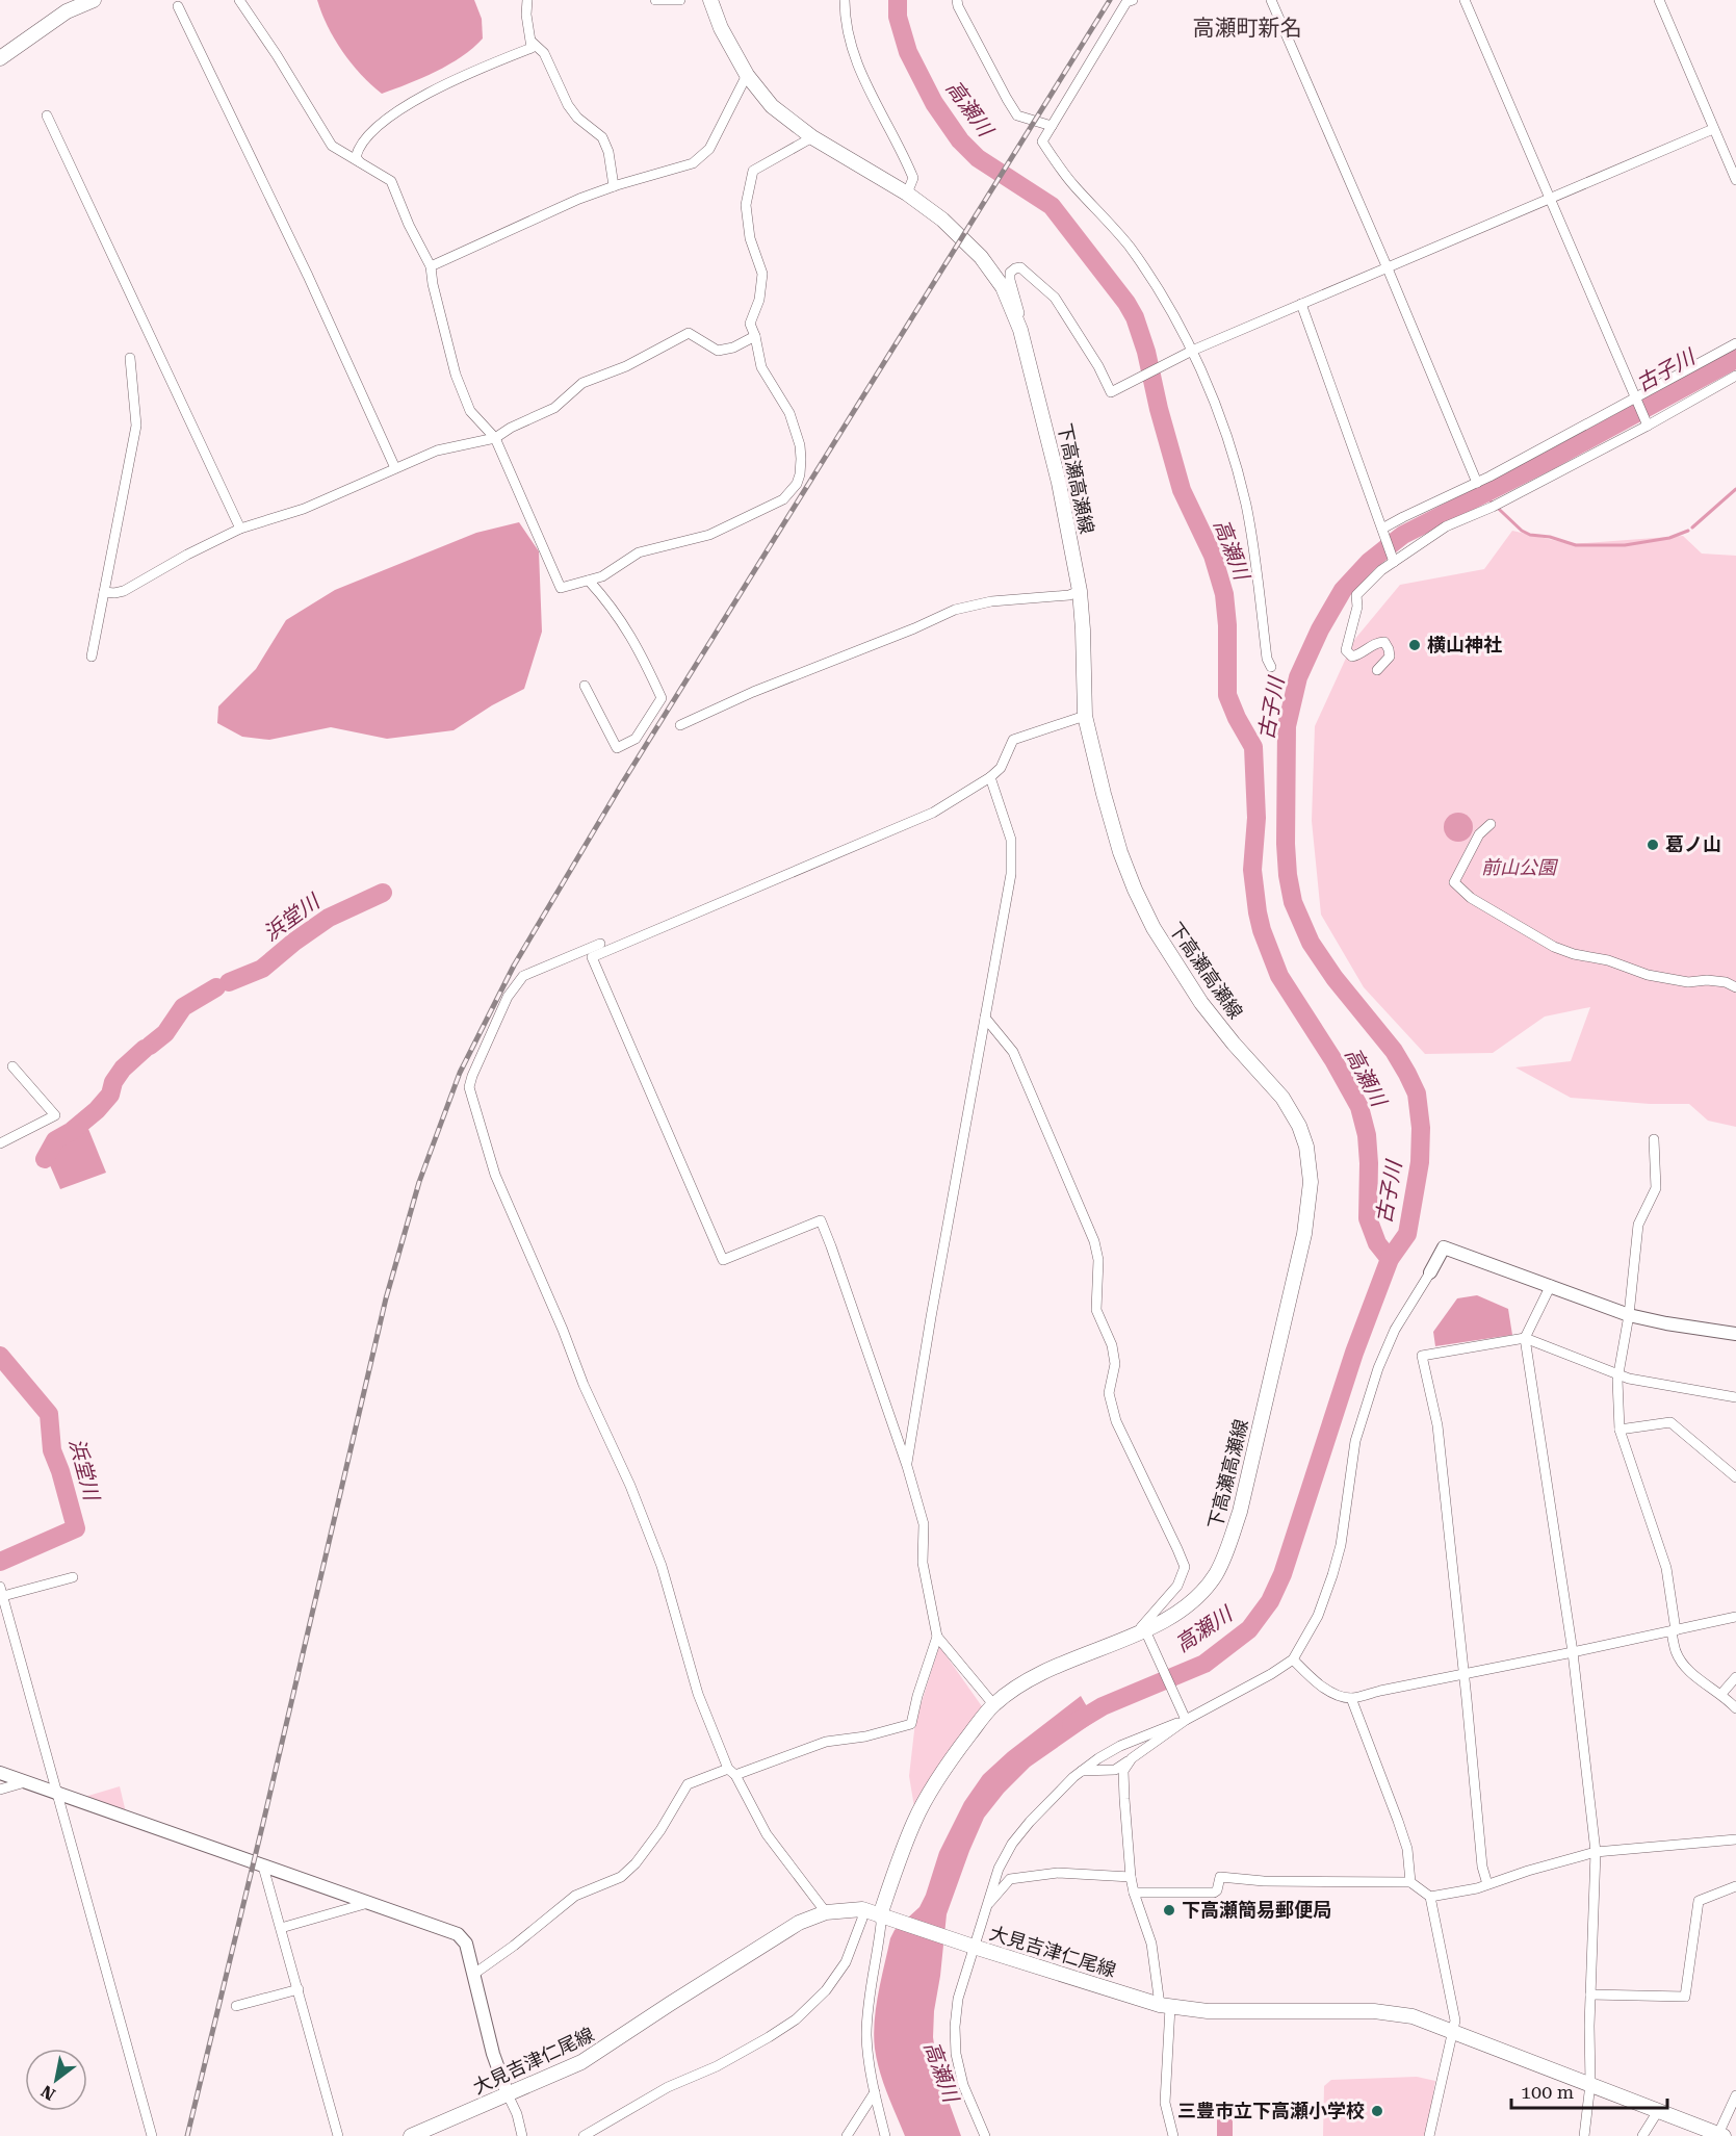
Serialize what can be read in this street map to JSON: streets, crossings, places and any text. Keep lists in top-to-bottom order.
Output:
{
  "streets": {
    "main road": ["下高瀬高瀬線", "大見吉津仁尾線"]
  },
  "crossings": [
    ["下高瀬高瀬線", "大見吉津仁尾線"]
  ],
  "districts": ["高瀬町新名"],
  "water": ["高瀬川", "古子川", "浜堂川"],
  "parks": ["前山公園"],
  "places": [
    "横山神社",
    "葛ノ山",
    "下高瀬簡易郵便局",
    "三豊市立下高瀬小学校"
  ],
  "scale_bar": "100 m",
  "north": "bottom left"
}
